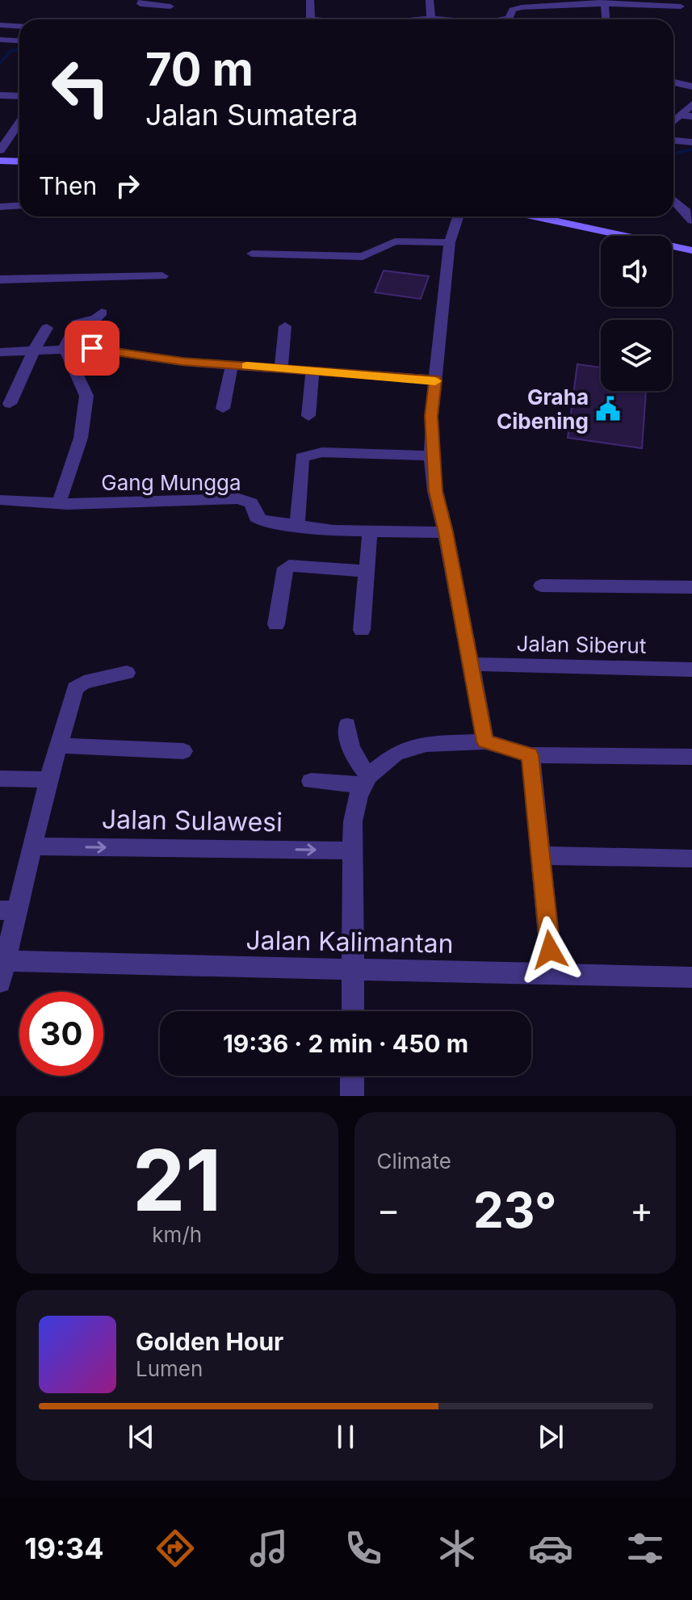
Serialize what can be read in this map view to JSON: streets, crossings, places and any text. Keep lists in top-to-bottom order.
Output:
{
  "streets": {
    "street": [
      "Gang Mungga",
      "Jalan Siberut",
      "Jalan Sulawesi",
      "Jalan Kalimantan"
    ]
  },
  "places": {
    "public building": ["Graha Cibening"]
  },
  "page": {
    "turn": ["70 m", "Jalan Sumatera"],
    "then": "Then",
    "limit": "30",
    "trip": "19:36 · 2 min · 450 m",
    "tile": [
      ["21", "km/h"],
      "Climate"
    ],
    "heat": ["−", "23°", "+"],
    "song": ["Golden Hour", "Lumen"],
    "tabs": "19:34"
  }
}
